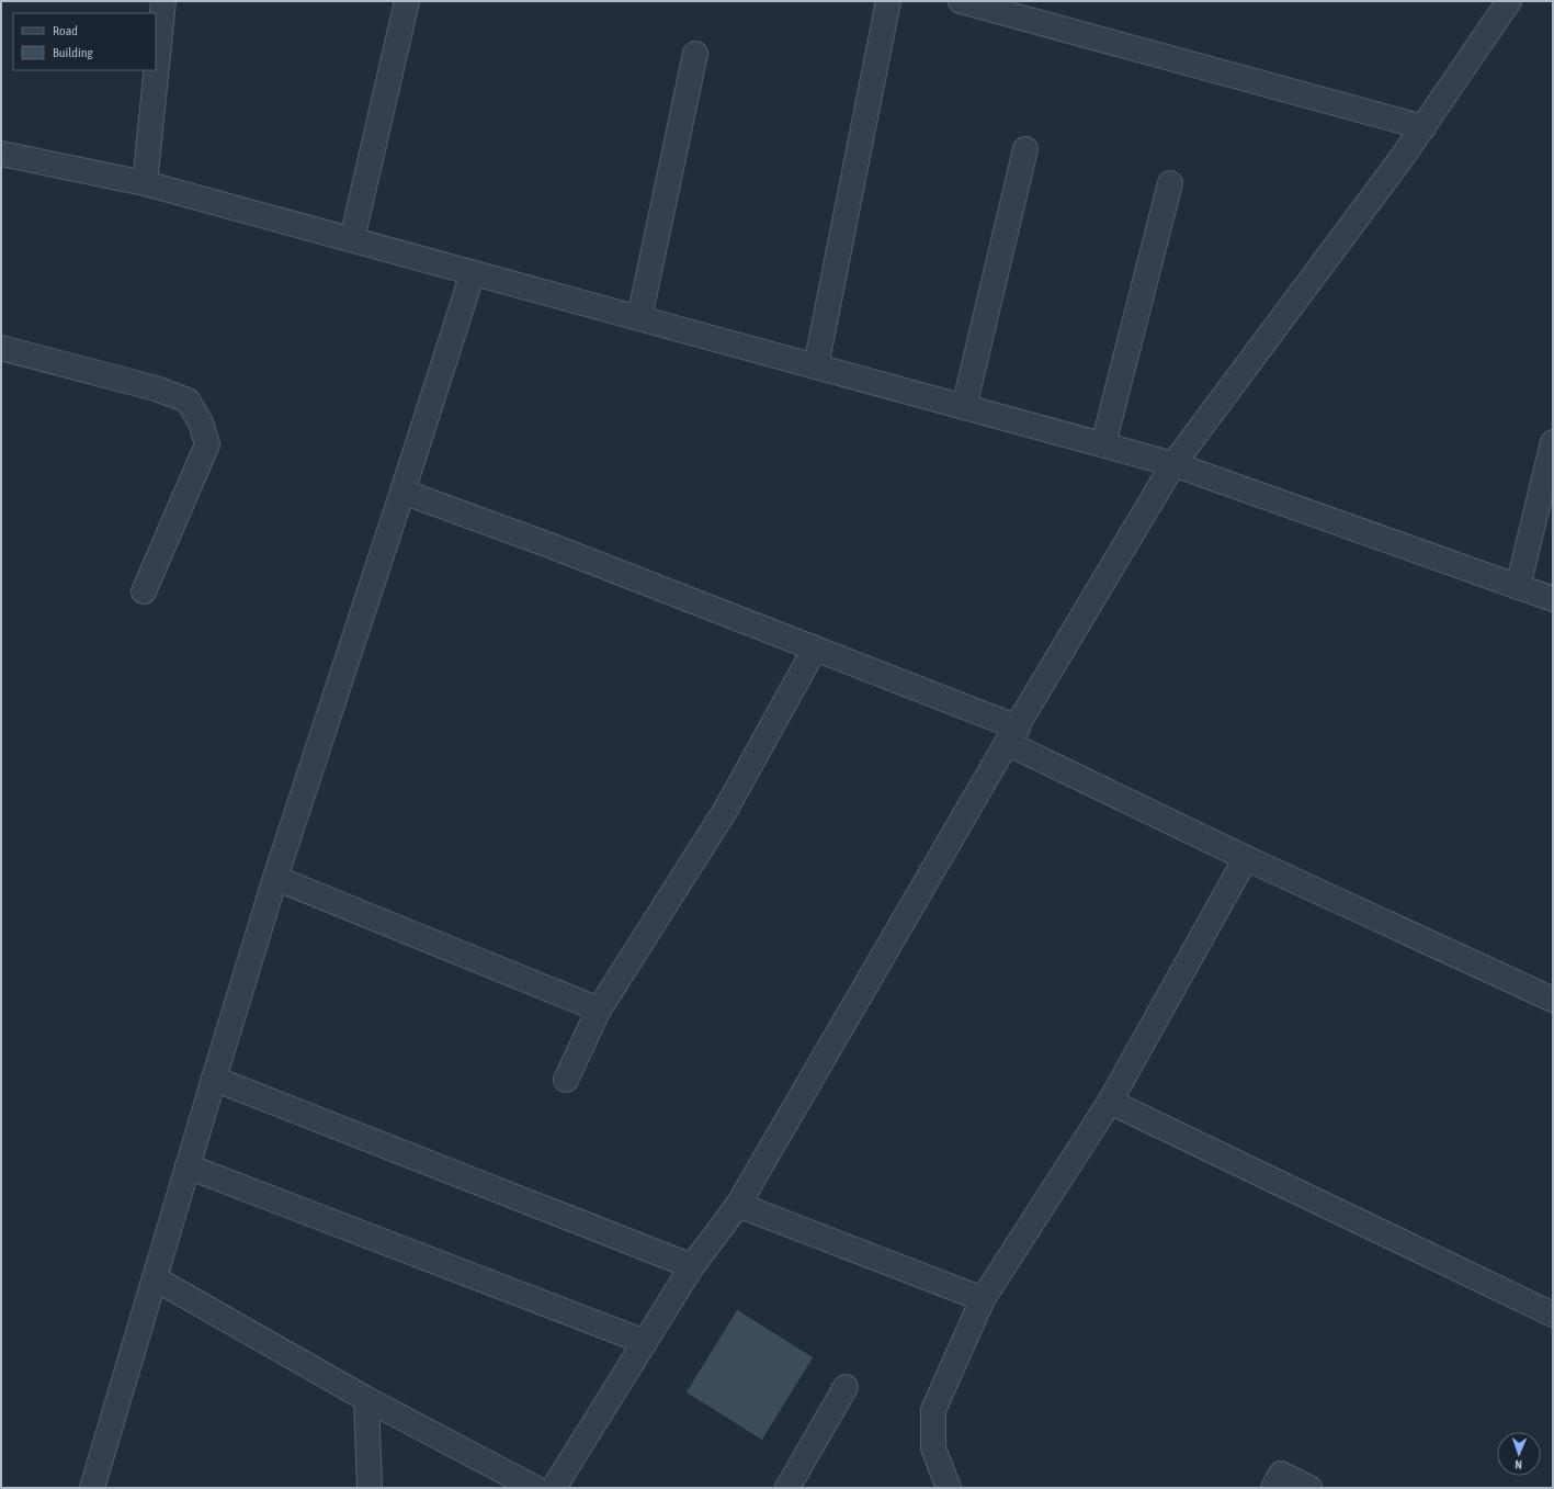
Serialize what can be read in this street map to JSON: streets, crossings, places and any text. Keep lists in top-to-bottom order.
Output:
{
  "legend": ["Road", "Building"],
  "north": "bottom"
}
